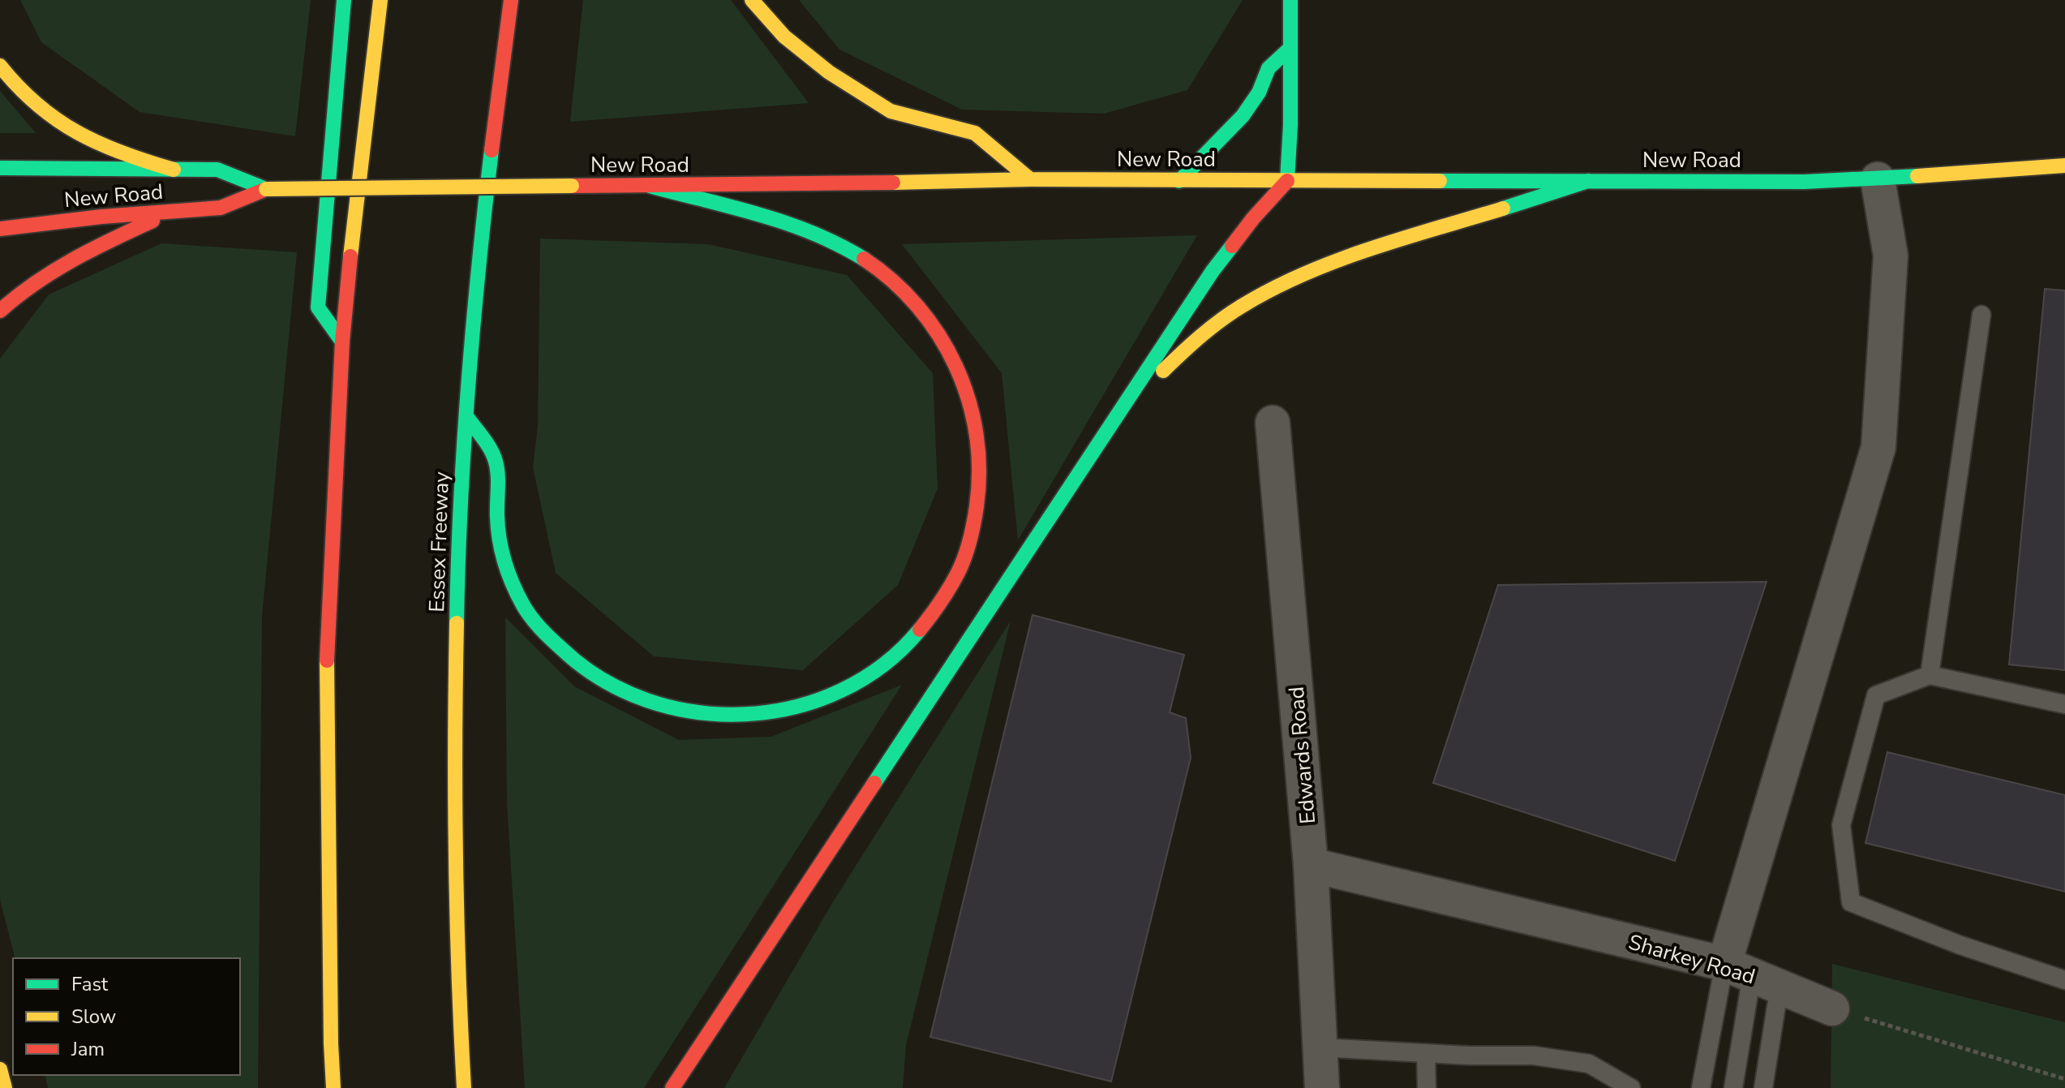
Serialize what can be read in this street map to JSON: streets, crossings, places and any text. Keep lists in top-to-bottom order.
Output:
{
  "streets": {
    "main road": ["New Road", "Essex Freeway"],
    "street": ["Edwards Road", "Sharkey Road"]
  },
  "crossings": [
    ["Edwards Road", "Sharkey Road"]
  ],
  "legend": ["Fast", "Slow", "Jam"]
}
